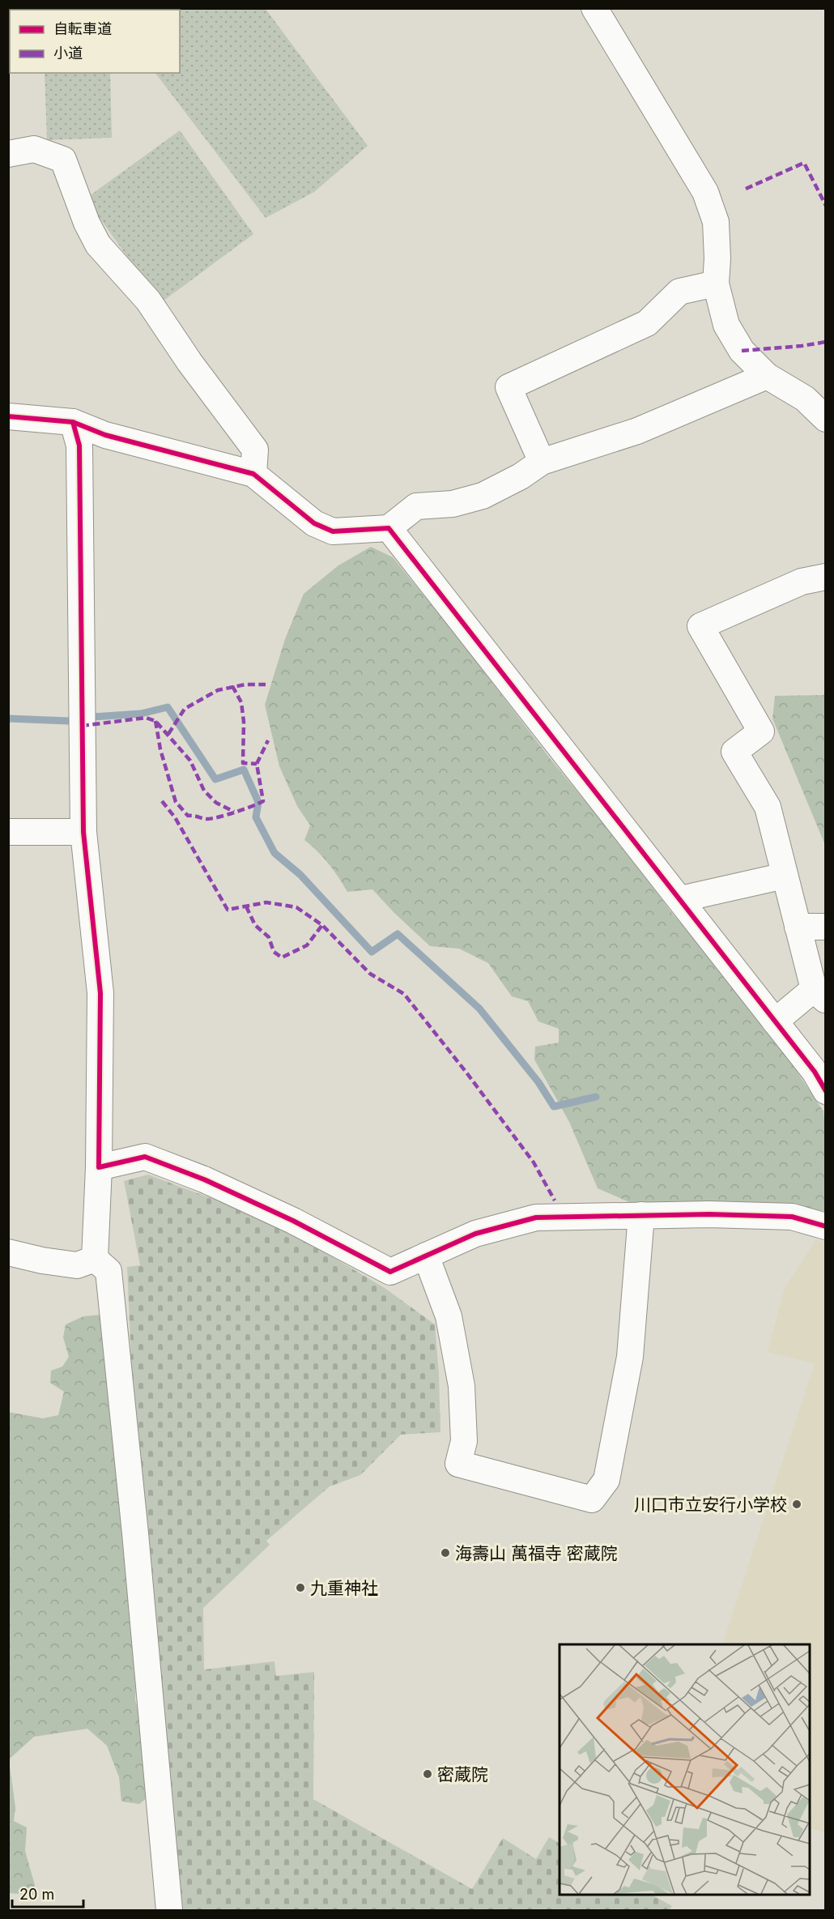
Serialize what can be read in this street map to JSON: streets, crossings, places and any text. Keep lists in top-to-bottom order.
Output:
{
  "places": [
    "川口市立安行小学校",
    "海壽山 萬福寺 密蔵院",
    "九重神社",
    "密蔵院"
  ],
  "legend": ["自転車道", "小道"],
  "scale_bar": "20 m"
}
